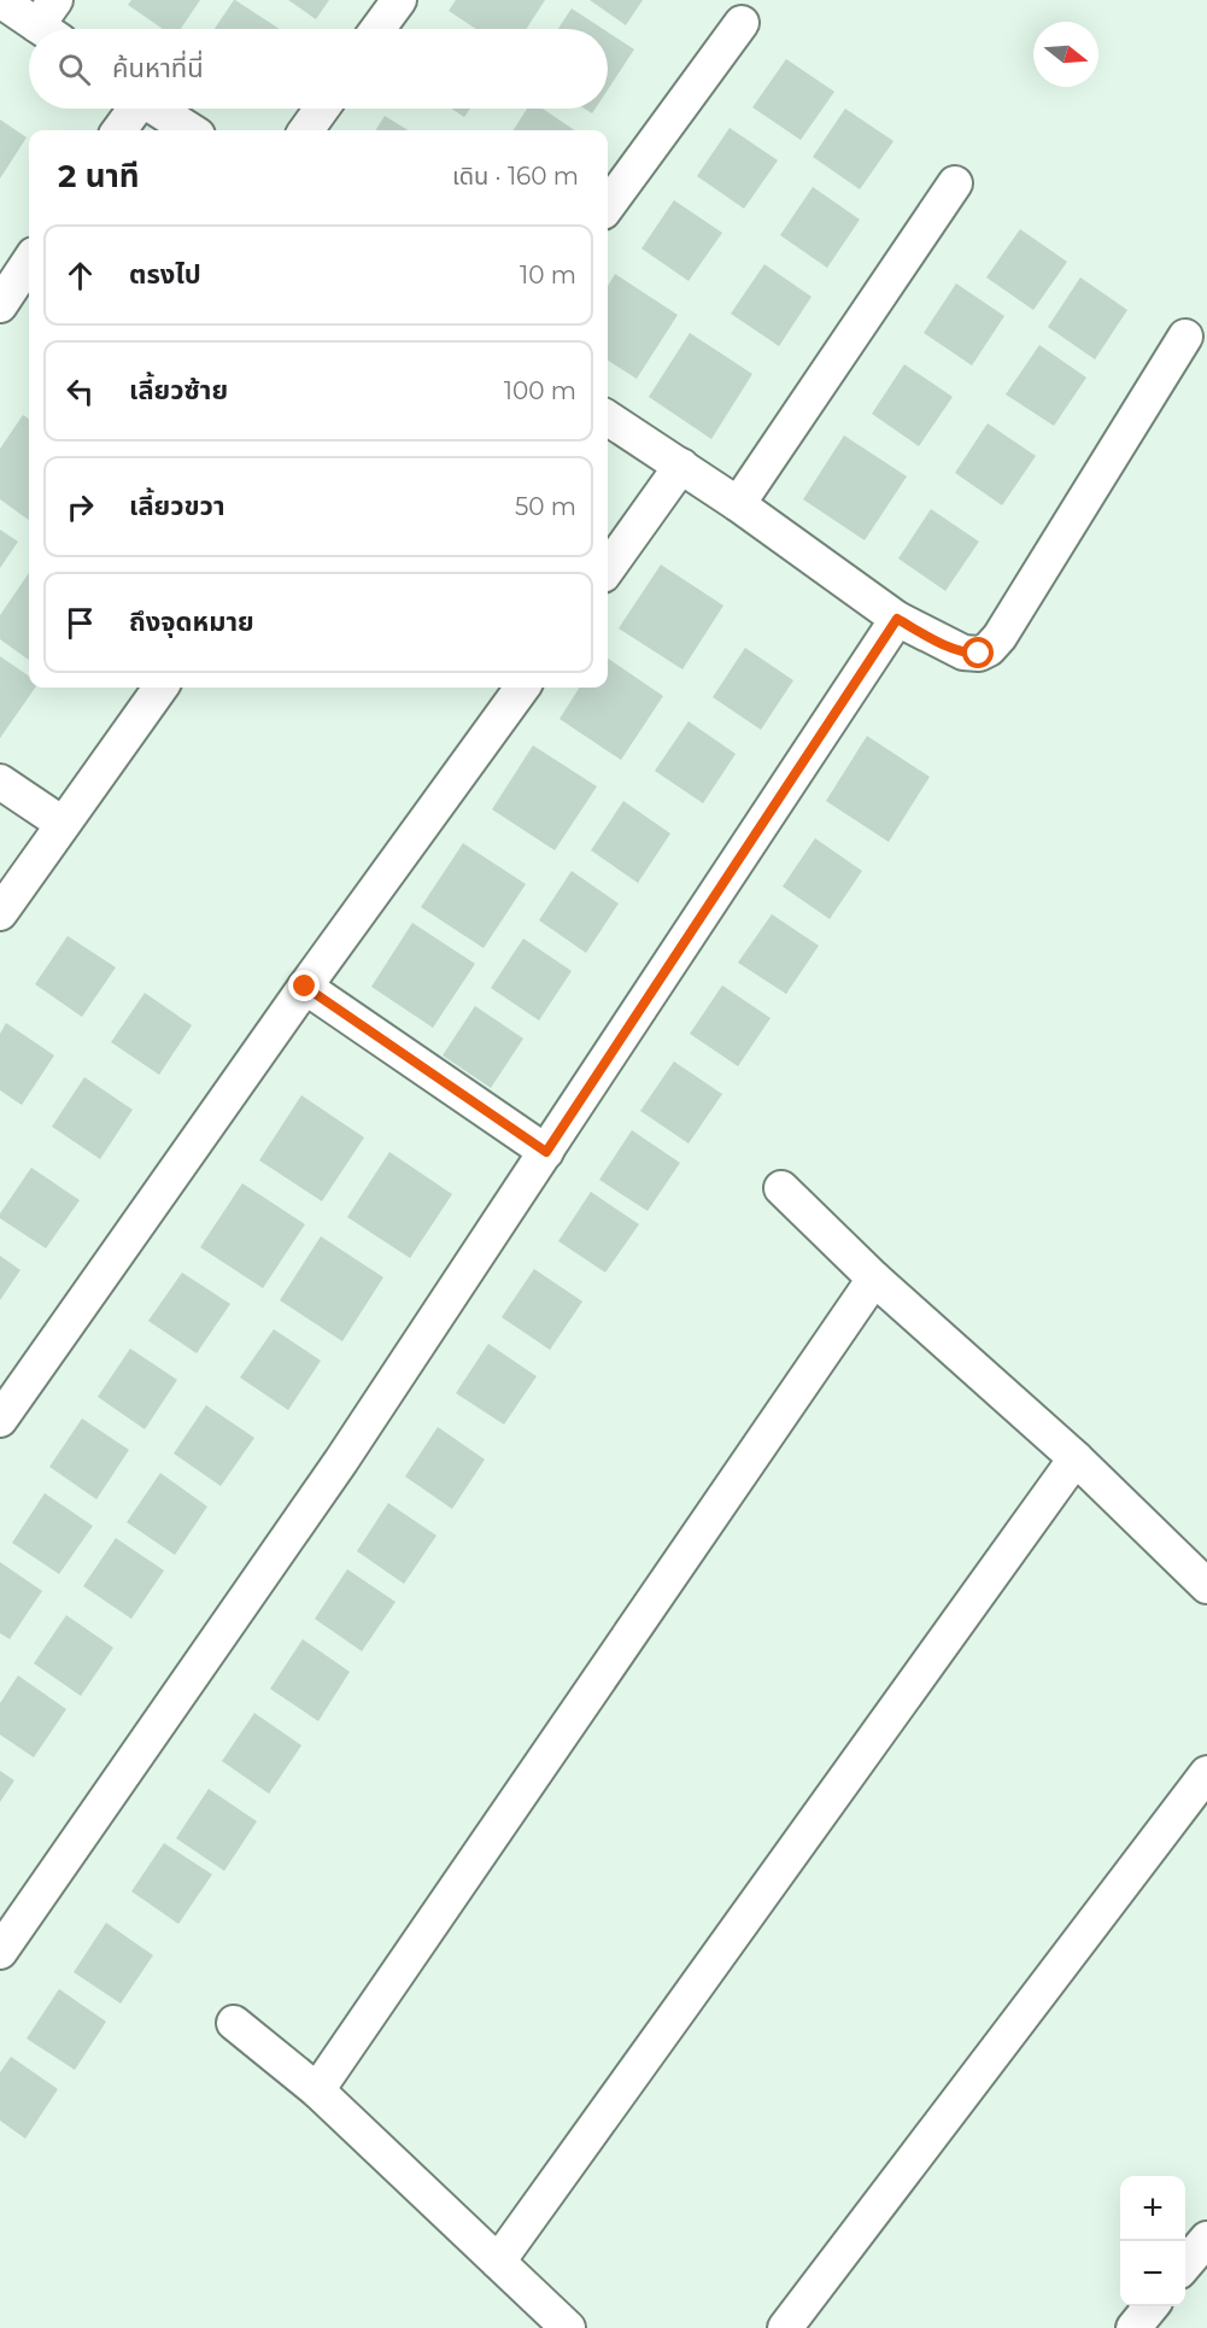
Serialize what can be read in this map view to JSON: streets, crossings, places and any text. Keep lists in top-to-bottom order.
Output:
{
  "north": "right",
  "page": {
    "search": "ค้นหาที่นี่",
    "heading": ["2 นาที", "เดิน · 160 m"],
    "list": [
      ["ตรงไป", "10 m"],
      ["เลี้ยวซ้าย", "100 m"],
      ["เลี้ยวขวา", "50 m"],
      "ถึงจุดหมาย"
    ],
    "map_buttons": ["+", "−"]
  }
}
